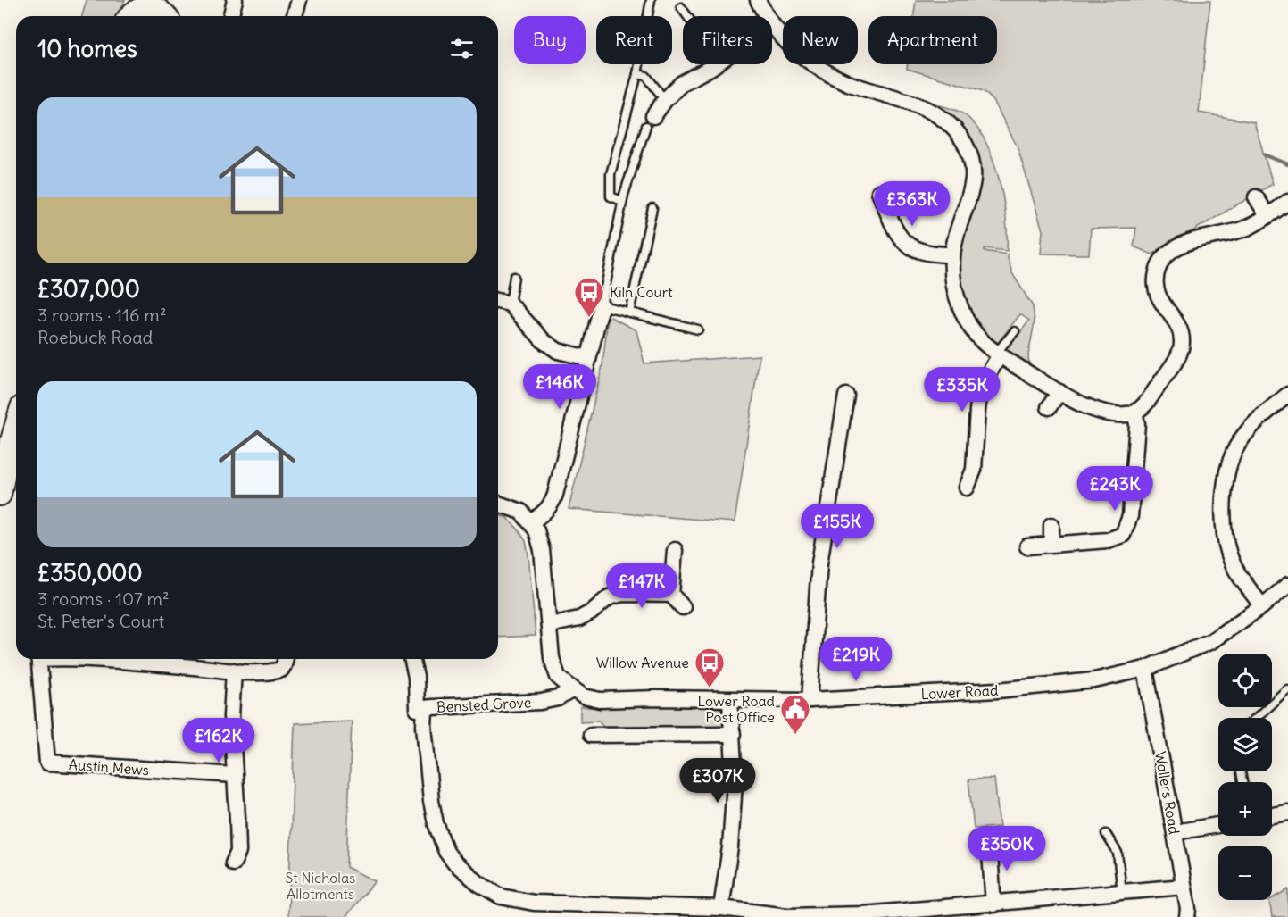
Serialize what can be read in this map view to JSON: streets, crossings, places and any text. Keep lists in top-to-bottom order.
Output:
{
  "streets": {
    "street": [
      "Lower Road",
      "Bensted Grove",
      "Austin Mews",
      "Wallers Road"
    ]
  },
  "crossings": [
    ["Lower Road", "Bensted Grove"],
    ["Lower Road", "Wallers Road"]
  ],
  "parks": ["St Nicholas Allotments"],
  "places": {
    "bus stop": ["Kiln Court", "Willow Avenue"],
    "public building": ["Lower Road Post Office"]
  },
  "page": {
    "chip": [
      "Buy",
      "Rent",
      "Filters",
      "New",
      "Apartment"
    ],
    "heading": "10 homes",
    "list": [
      {
        "name": "£307,000",
        "note": "3 rooms · 116 m² · Roebuck Road"
      },
      {
        "name": "£350,000",
        "note": "3 rooms · 107 m² · St. Peter's Court"
      }
    ],
    "price": [
      "£363K",
      "£146K",
      "£335K",
      "£243K",
      "£155K",
      "£147K",
      "£219K",
      "£162K",
      "£307K",
      "£350K"
    ],
    "map_buttons": ["+", "−"]
  }
}
